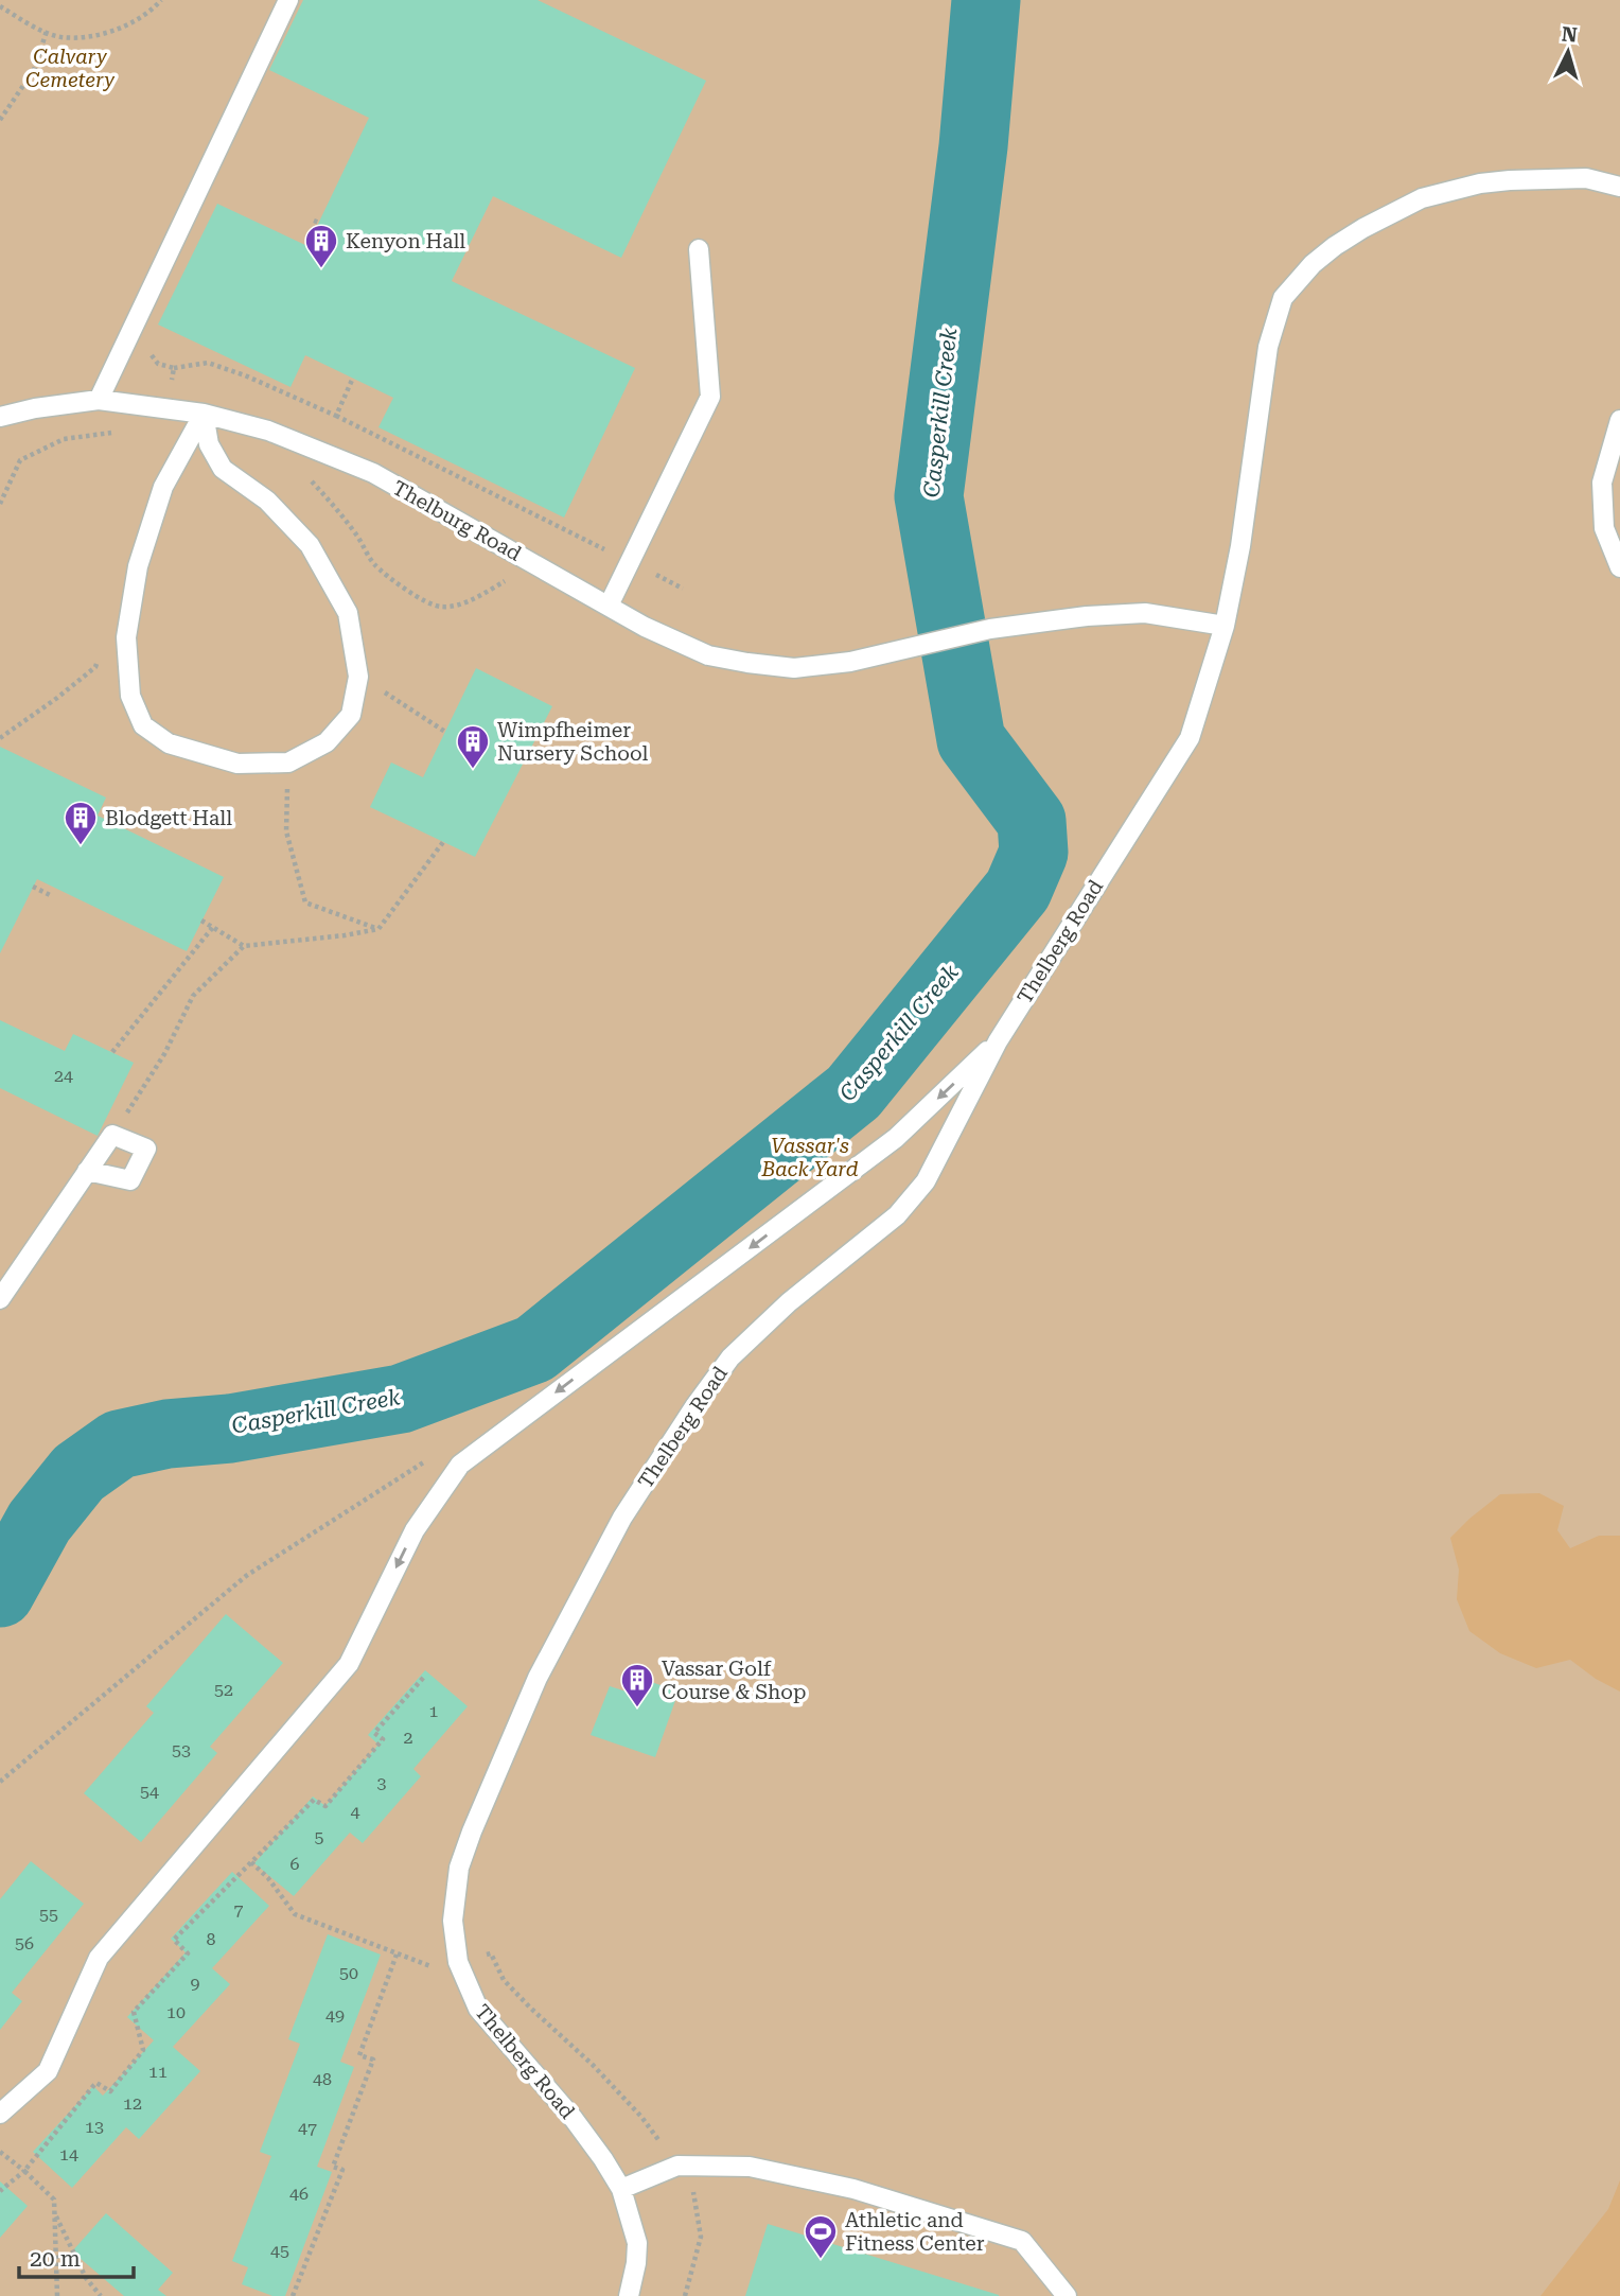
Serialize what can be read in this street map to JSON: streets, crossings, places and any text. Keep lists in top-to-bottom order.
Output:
{
  "streets": {
    "lane": ["Thelburg Road", "Thelberg Road"]
  },
  "crossings": [
    ["Thelburg Road", "Thelberg Road"]
  ],
  "water": ["Casperkill Creek"],
  "parks": ["Calvary Cemetery", "Vassar's Back Yard"],
  "places": {
    "building": [
      "Kenyon Hall",
      "Wimpfheimer Nursery School",
      "Blodgett Hall",
      "Vassar Golf Course & Shop"
    ],
    "sports": ["Athletic and Fitness Center"]
  },
  "house_numbers": [
    "24",
    "52",
    "1",
    "2",
    "53",
    "3",
    "54",
    "4",
    "5",
    "6",
    "7",
    "55",
    "8",
    "56",
    "50",
    "9",
    "10",
    "49",
    "11",
    "48",
    "12",
    "13",
    "47",
    "14",
    "46",
    "45"
  ],
  "scale_bar": "20 m",
  "north": "top"
}
